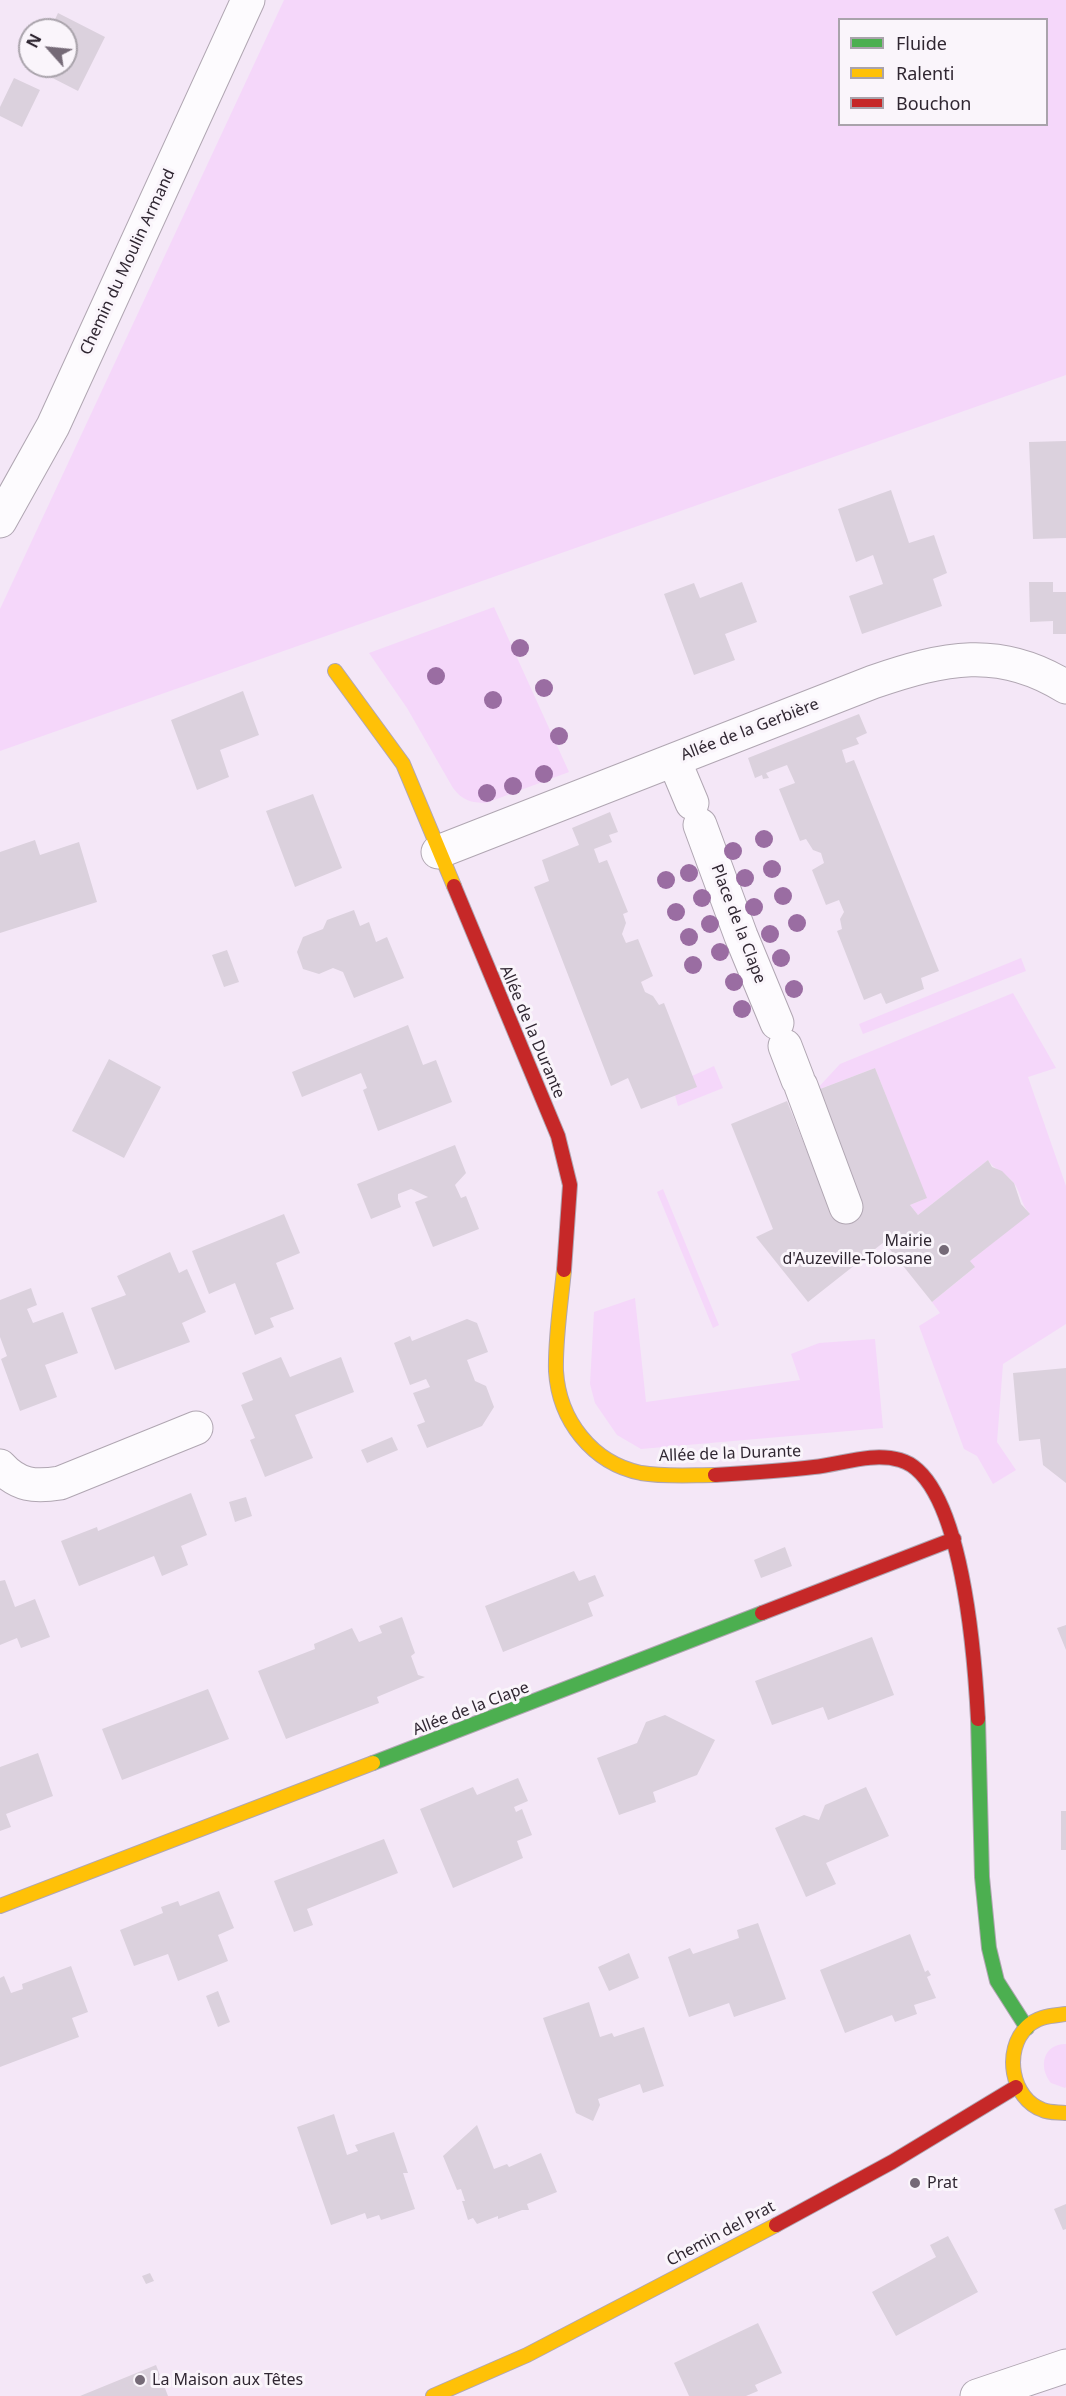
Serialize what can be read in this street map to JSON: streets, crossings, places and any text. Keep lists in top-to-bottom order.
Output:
{
  "streets": {
    "street": [
      "Chemin du Moulin Armand",
      "Allée de la Gerbière",
      "Place de la Clape",
      "Allée de la Durante",
      "Allée de la Clape",
      "Chemin del Prat"
    ]
  },
  "crossings": [
    ["Allée de la Gerbière", "Place de la Clape"],
    ["Allée de la Gerbière", "Allée de la Durante"],
    ["Allée de la Durante", "Allée de la Clape"]
  ],
  "places": ["Mairie d'Auzeville-Tolosane", "Prat", "La Maison aux Têtes"],
  "legend": ["Fluide", "Ralenti", "Bouchon"],
  "north": "top left"
}
